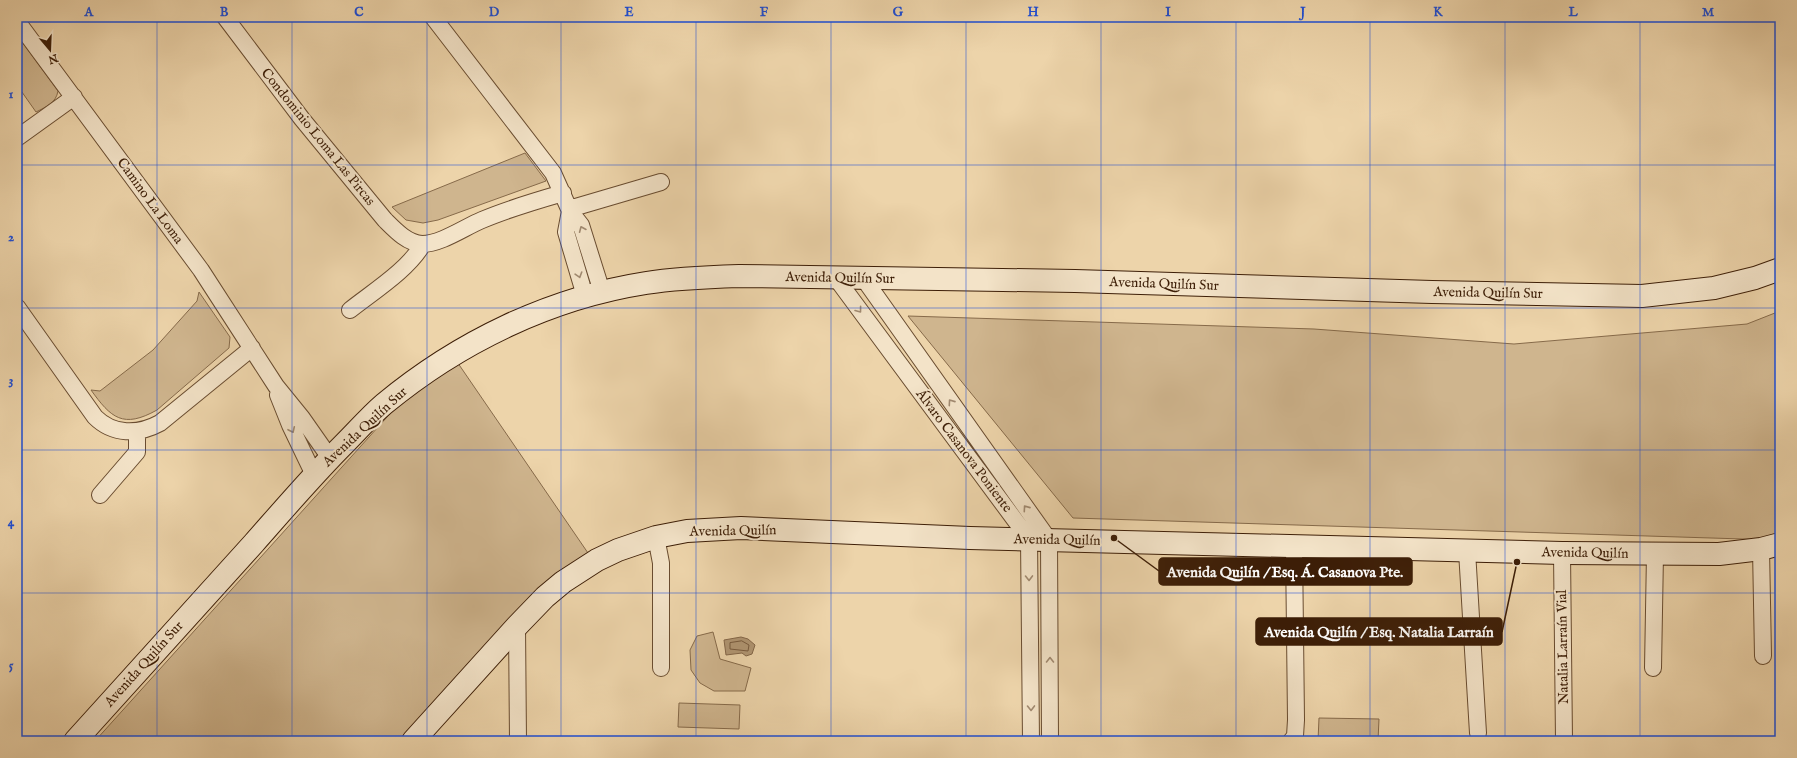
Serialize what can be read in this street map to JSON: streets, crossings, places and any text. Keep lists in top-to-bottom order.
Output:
{
  "streets": {
    "street": [
      "Condominio Loma Las Pircas",
      "Camino La Loma",
      "Avenida Quilín Sur",
      "Álvaro Casanova Poniente",
      "Avenida Quilín",
      "Natalia Larraín Vial"
    ]
  },
  "crossings": [
    ["Camino La Loma", "Avenida Quilín Sur"],
    ["Avenida Quilín Sur", "Álvaro Casanova Poniente"],
    ["Álvaro Casanova Poniente", "Avenida Quilín"],
    ["Avenida Quilín", "Natalia Larraín Vial"]
  ],
  "places": ["Avenida Quilín / Esq. Á. Casanova Pte.", "Avenida Quilín / Esq. Natalia Larraín"],
  "north": "bottom",
  "grid": {
    "columns": [
      "A",
      "B",
      "C",
      "D",
      "E",
      "F",
      "G",
      "H",
      "I",
      "J",
      "K",
      "L",
      "M"
    ],
    "rows": [
      "1",
      "2",
      "3",
      "4",
      "5"
    ]
  }
}
